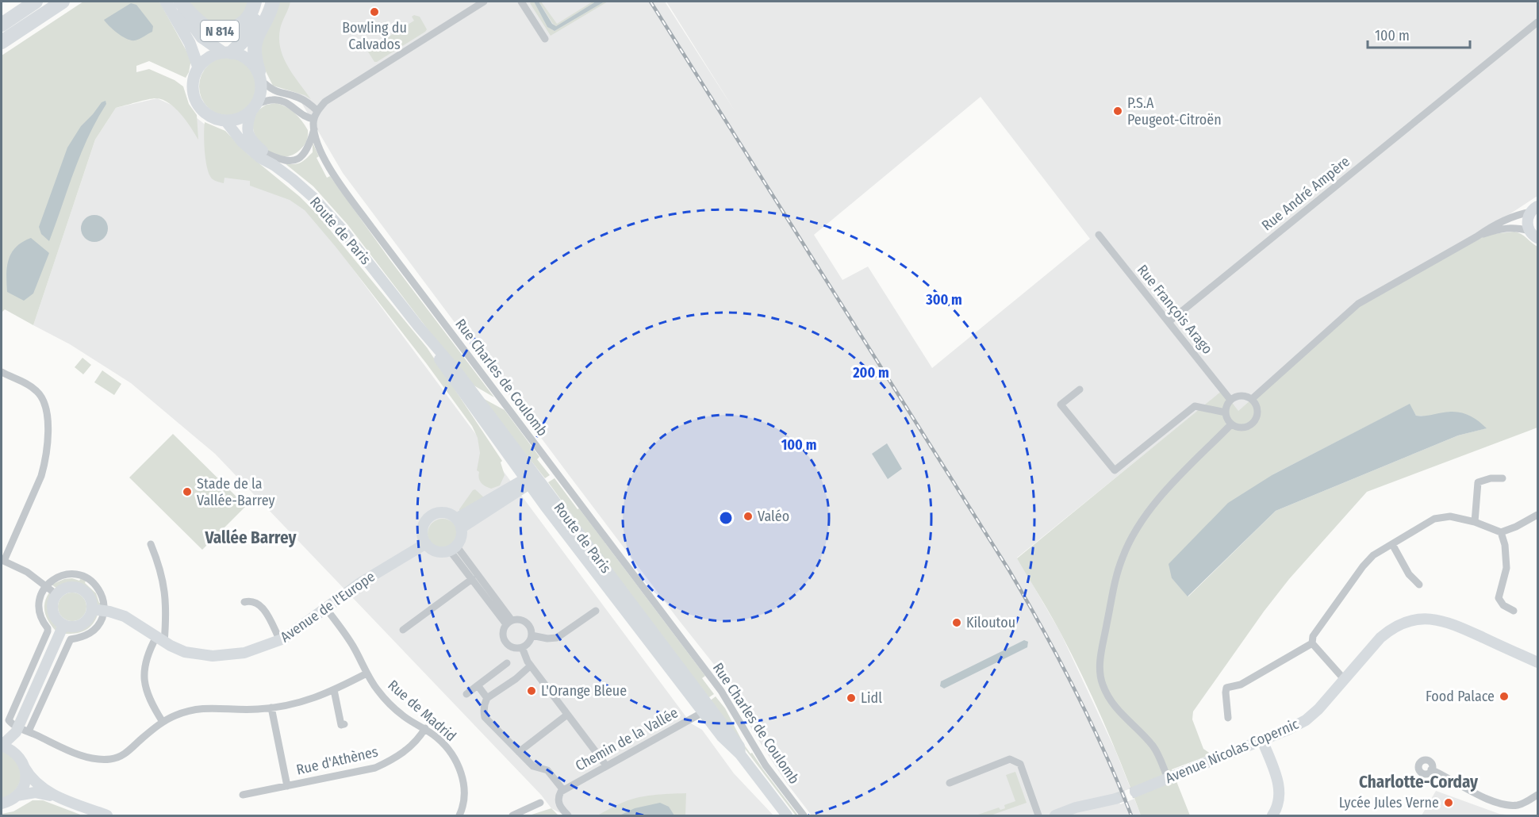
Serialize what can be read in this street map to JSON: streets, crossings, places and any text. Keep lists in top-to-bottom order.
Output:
{
  "streets": {
    "highway": ["N 814"],
    "main road": ["Route de Paris", "Avenue de l'Europe", "Avenue Nicolas Copernic"],
    "street": [
      "Rue André Ampère",
      "Rue François Arago",
      "Rue Charles de Coulomb",
      "Rue de Madrid",
      "Chemin de la Vallée",
      "Rue d'Athènes"
    ]
  },
  "crossings": [
    ["N 814", "Route de Paris"],
    ["Rue André Ampère", "Rue François Arago"],
    ["Route de Paris", "Rue Charles de Coulomb"],
    ["Route de Paris", "Chemin de la Vallée"],
    ["Avenue de l'Europe", "Rue de Madrid"],
    ["Rue de Madrid", "Rue d'Athènes"]
  ],
  "districts": ["Vallée Barrey", "Charlotte-Corday"],
  "places": [
    "Bowling du Calvados",
    "P.S.A Peugeot-Citroën",
    "Stade de la Vallée-Barrey",
    "Valéo",
    "Kiloutou",
    "L'Orange Bleue",
    "Food Palace",
    "Lidl",
    "Lycée Jules Verne"
  ],
  "scale_bar": "100 m",
  "rings": ["300 m", "200 m", "100 m"]
}
